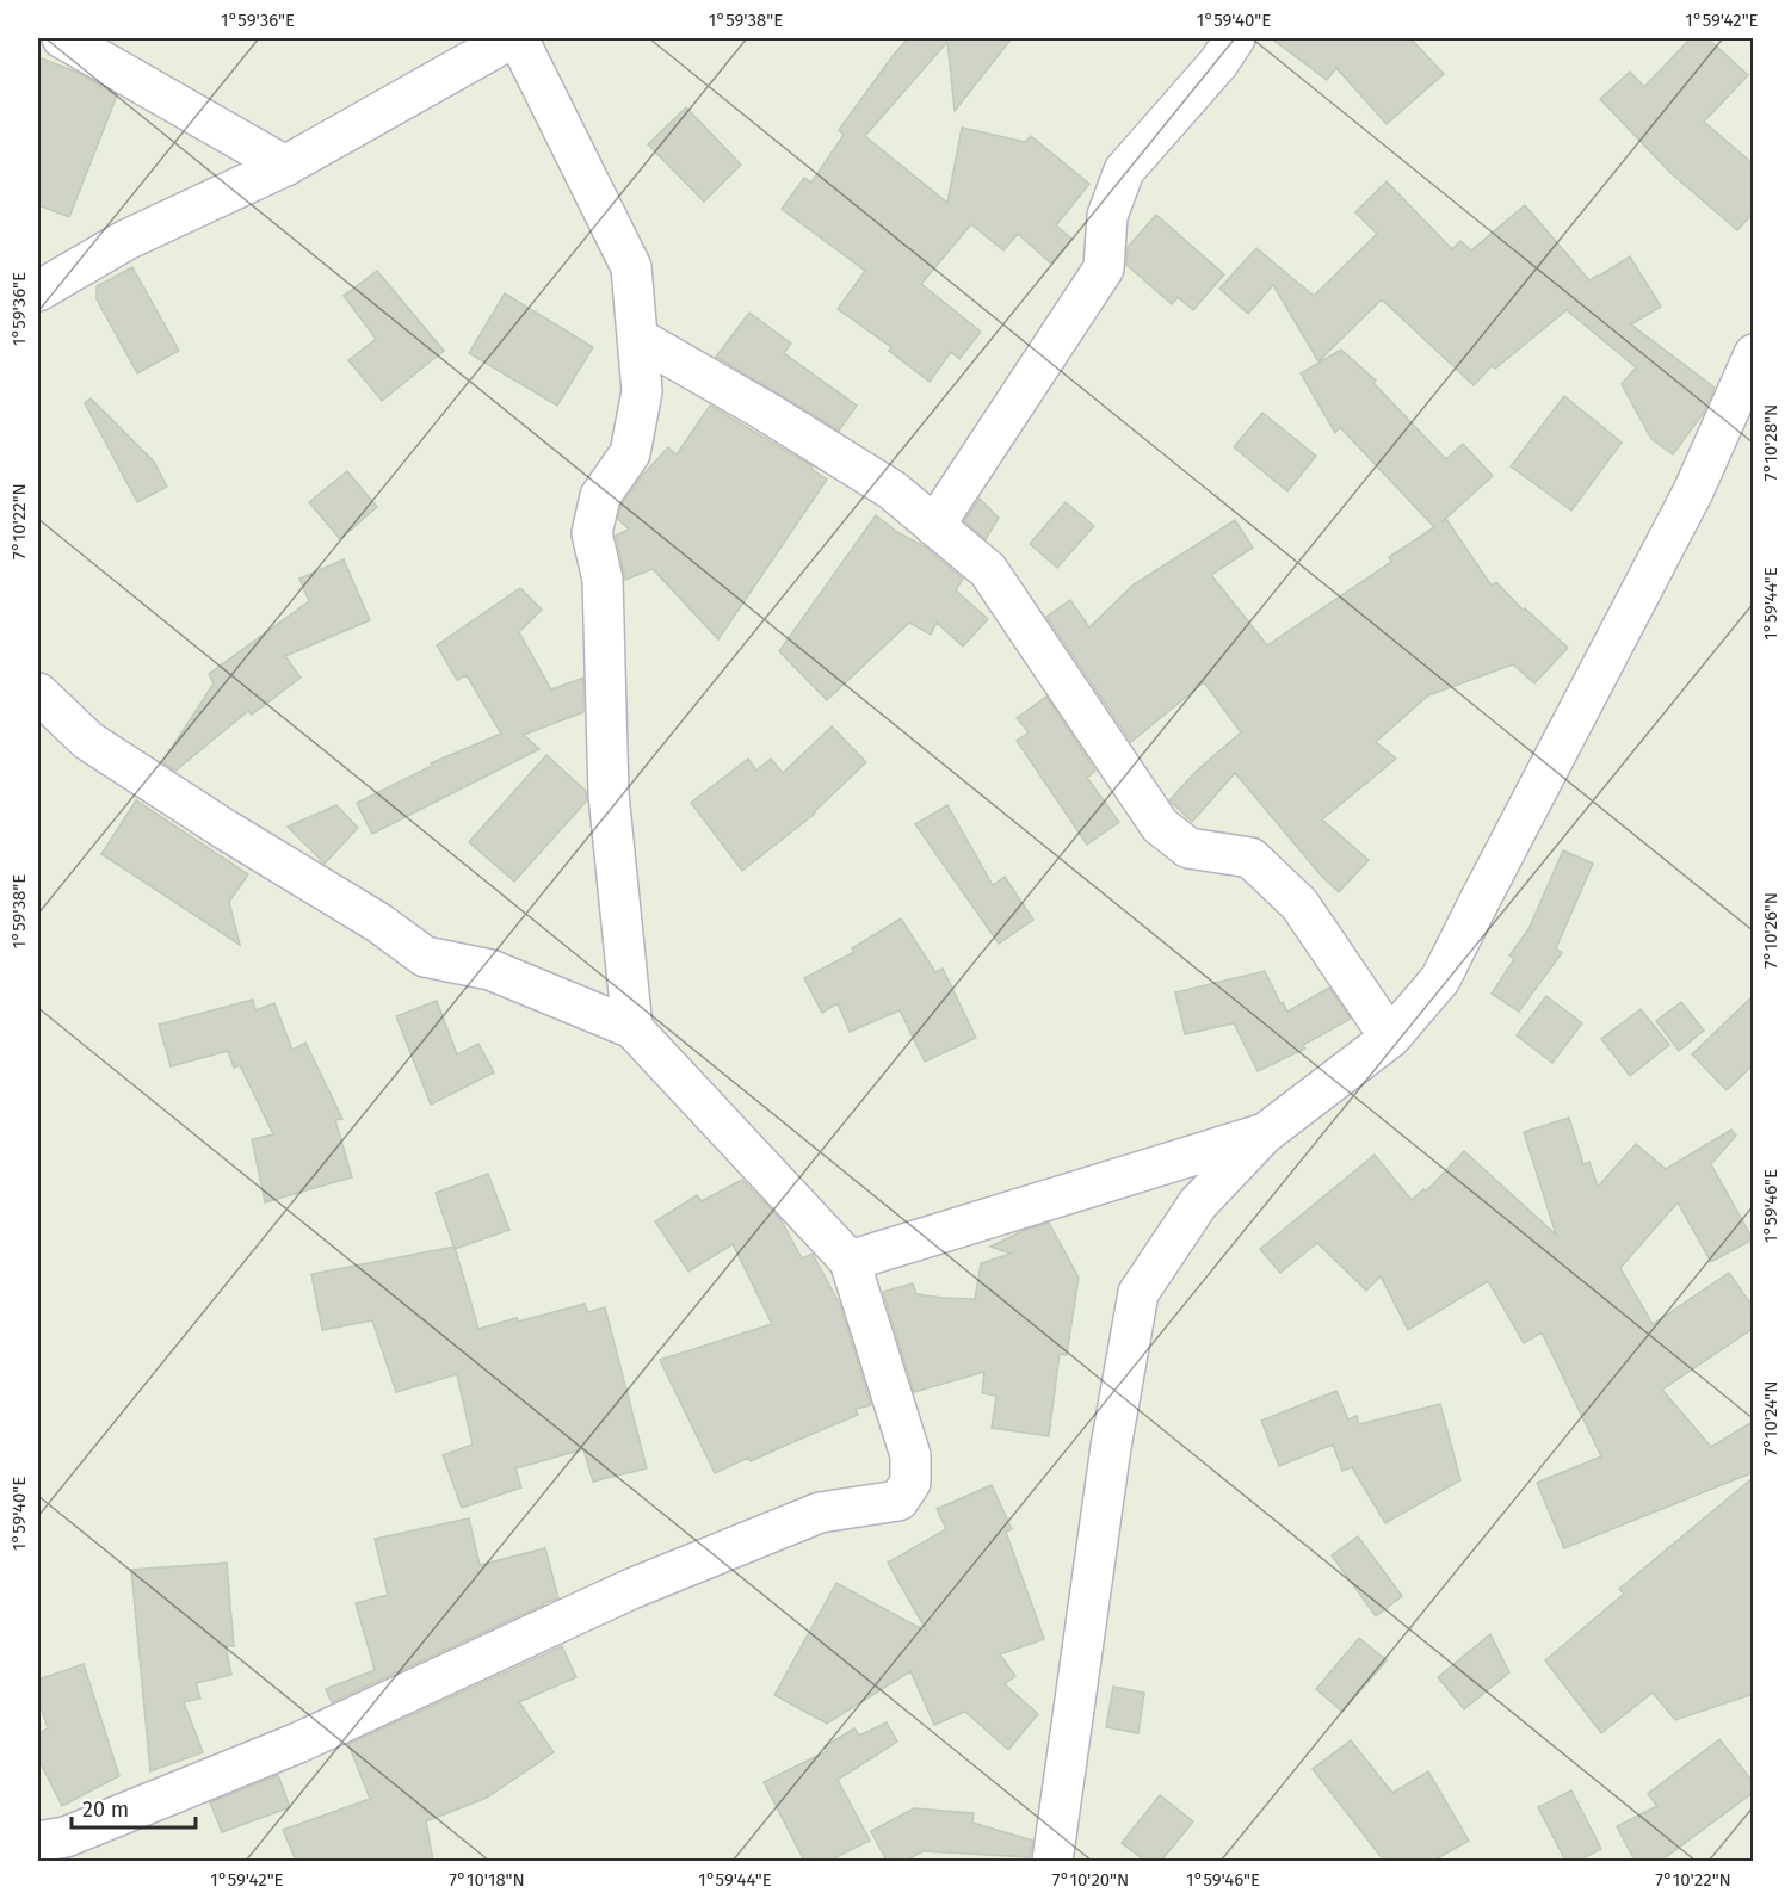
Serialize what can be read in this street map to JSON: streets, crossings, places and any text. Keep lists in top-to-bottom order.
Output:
{
  "scale_bar": "20 m",
  "coordinates": [
    "1°59'36\"E",
    "1°59'38\"E",
    "1°59'40\"E",
    "1°59'42\"E",
    "7°10'28\"N",
    "7°10'22\"N",
    "1°59'44\"E",
    "7°10'26\"N",
    "1°59'46\"E",
    "7°10'24\"N",
    "7°10'18\"N",
    "7°10'20\"N"
  ]
}
